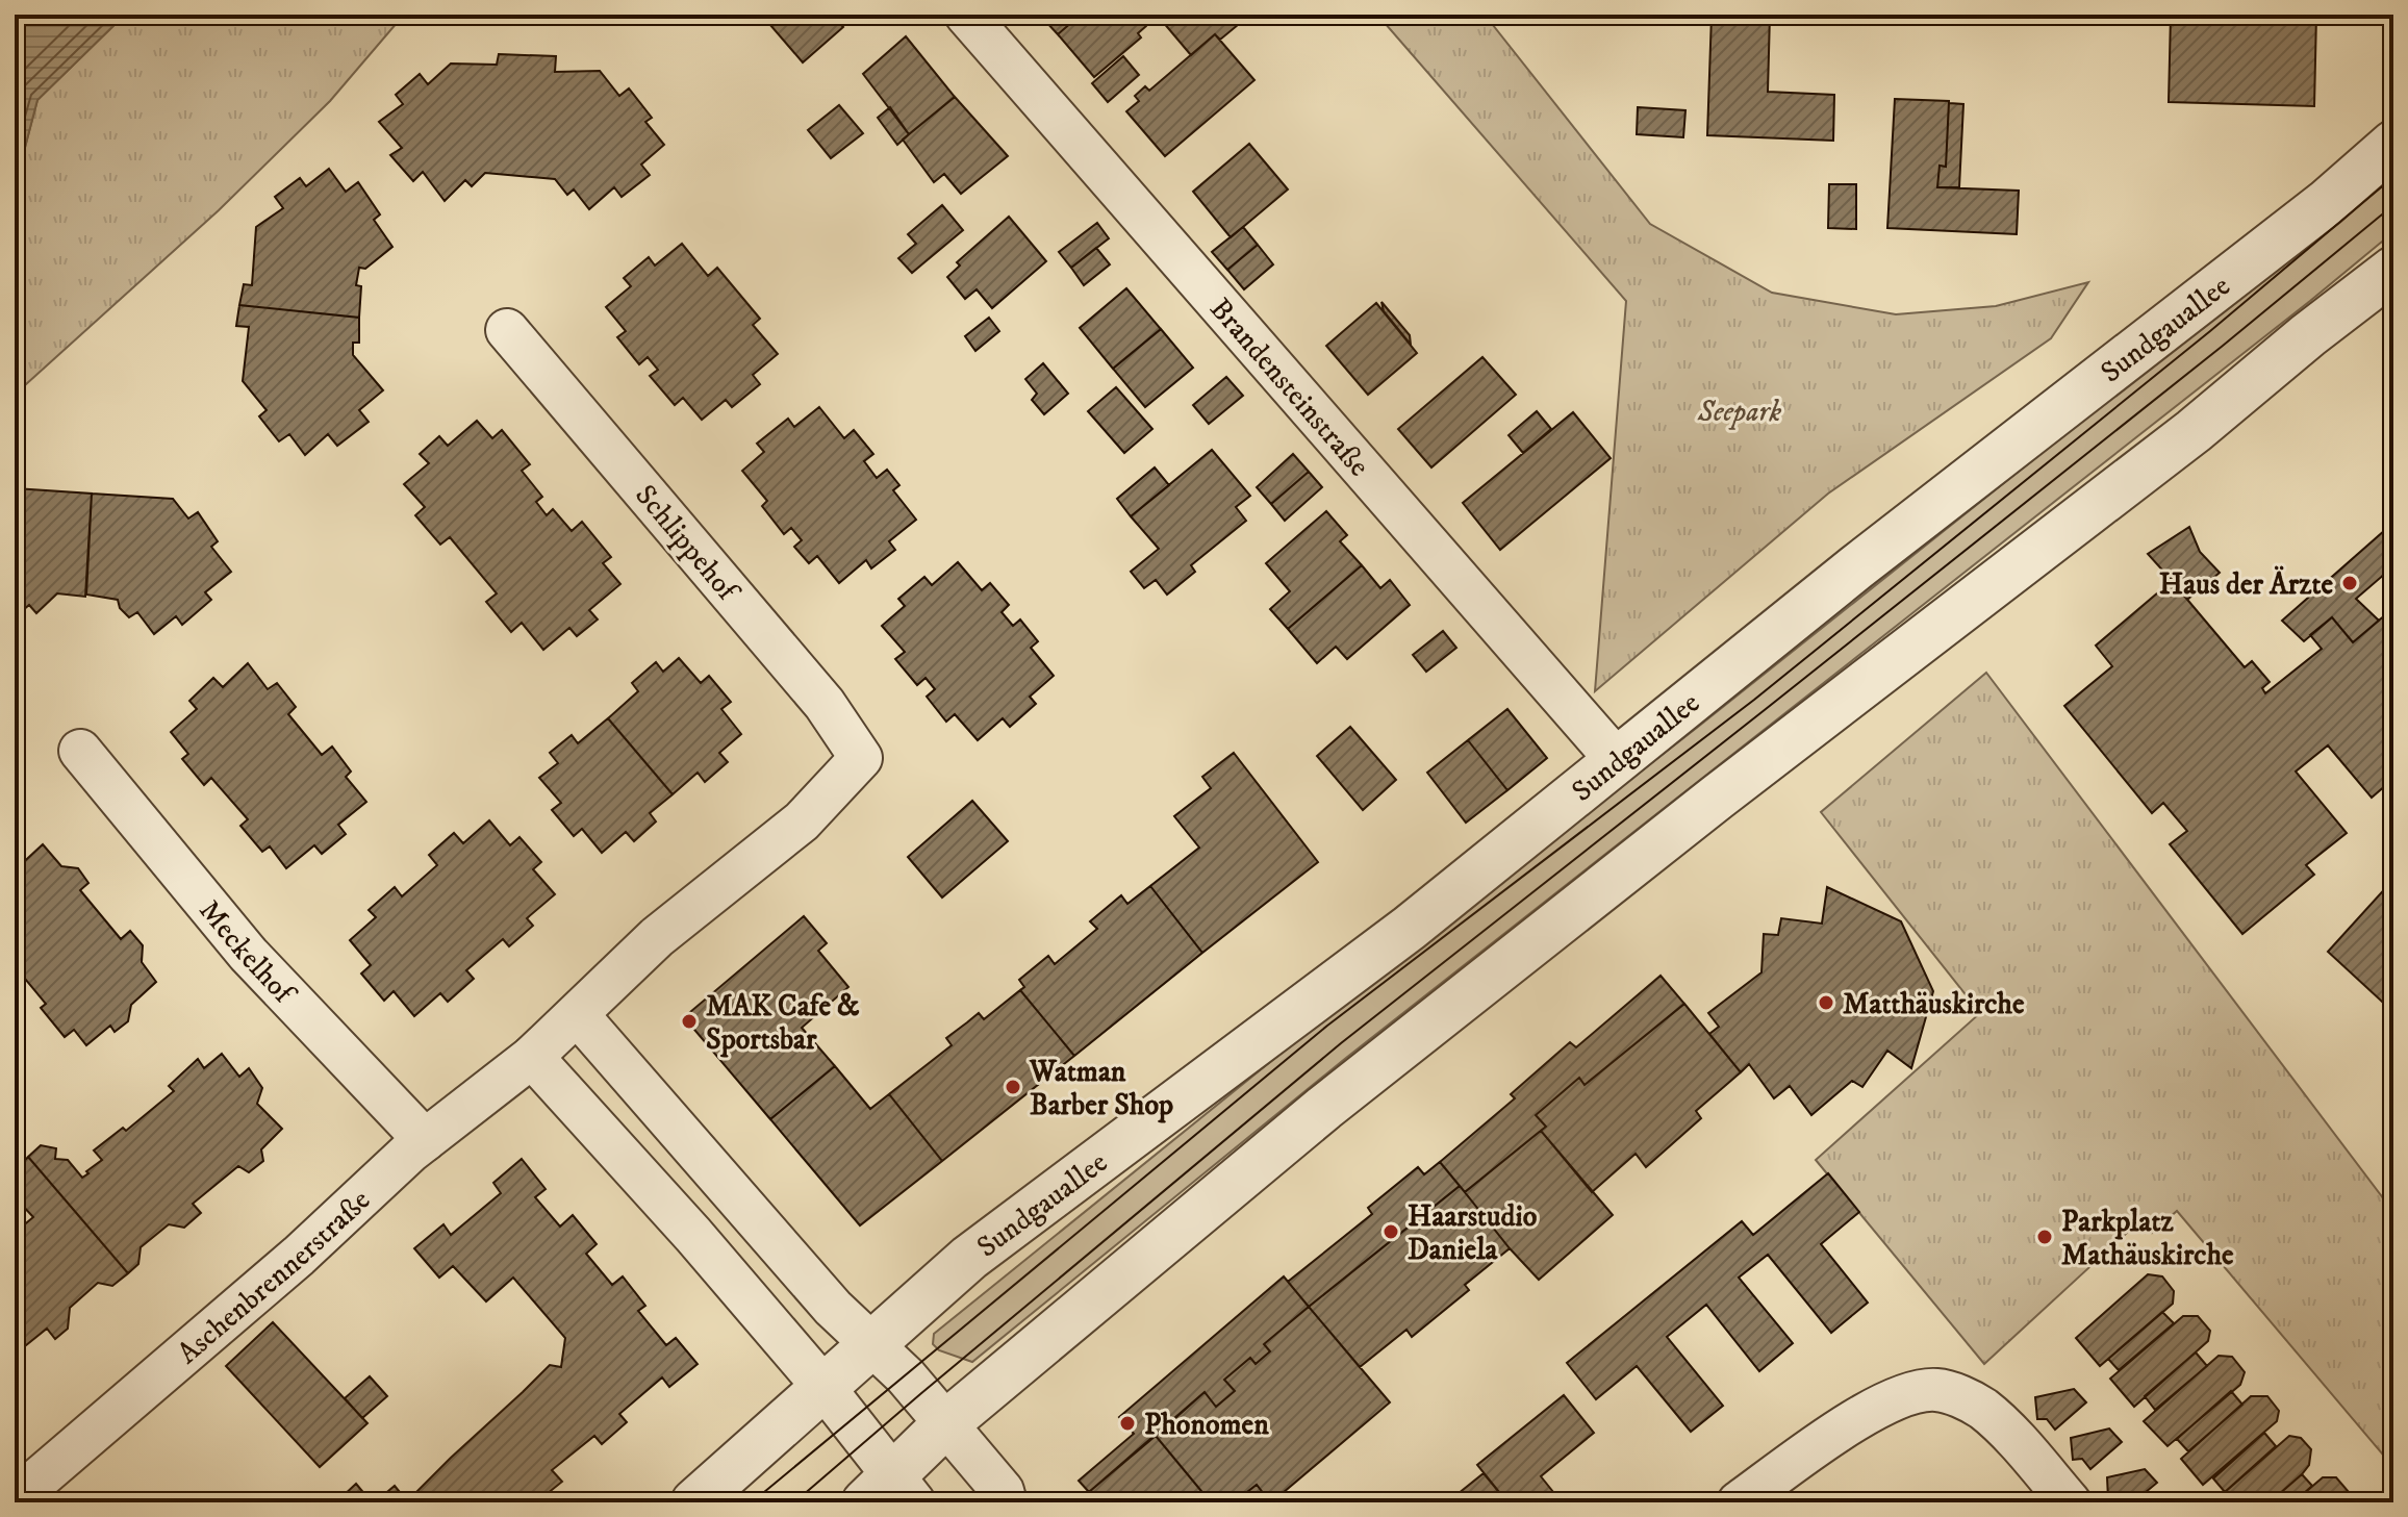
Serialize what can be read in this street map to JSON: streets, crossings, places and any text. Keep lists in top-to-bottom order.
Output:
{
  "streets": {
    "street": [
      "Sundgauallee",
      "Brandensteinstraße",
      "Schlippehof",
      "Meckelhof",
      "Aschenbrennerstraße"
    ]
  },
  "crossings": [
    ["Sundgauallee", "Brandensteinstraße"],
    ["Schlippehof", "Aschenbrennerstraße"],
    ["Meckelhof", "Aschenbrennerstraße"]
  ],
  "parks": ["Seepark"],
  "places": [
    "Haus der Ärzte",
    "Matthäuskirche",
    "MAK Cafe & Sportsbar",
    "Watman Barber Shop",
    "Haarstudio Daniela",
    "Parkplatz Mathäuskirche",
    "Phonomen"
  ]
}
